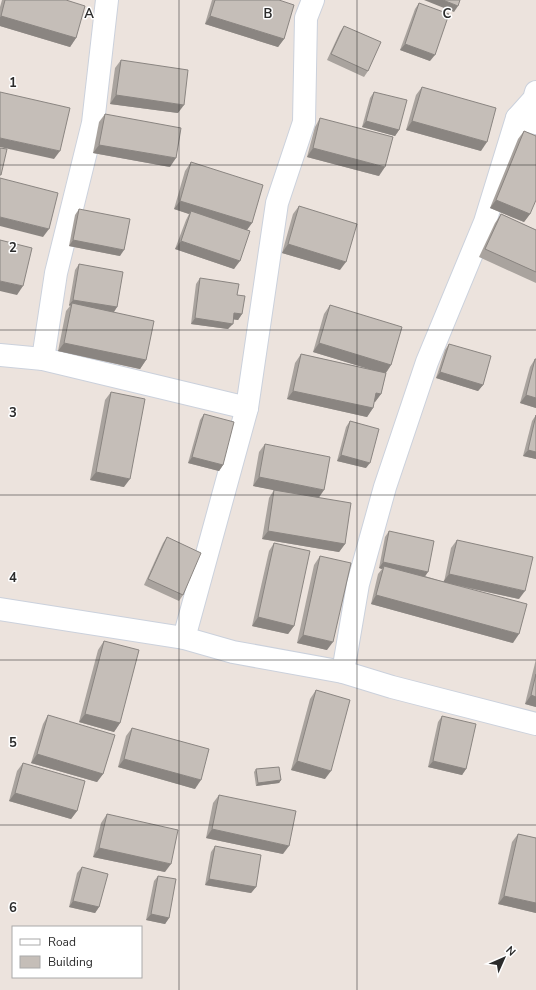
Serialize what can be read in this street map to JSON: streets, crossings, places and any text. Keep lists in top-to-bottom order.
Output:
{
  "legend": ["Road", "Building"],
  "north": "top right",
  "grid": {
    "columns": ["A", "B", "C"],
    "rows": [
      "1",
      "2",
      "3",
      "4",
      "5",
      "6"
    ]
  }
}
